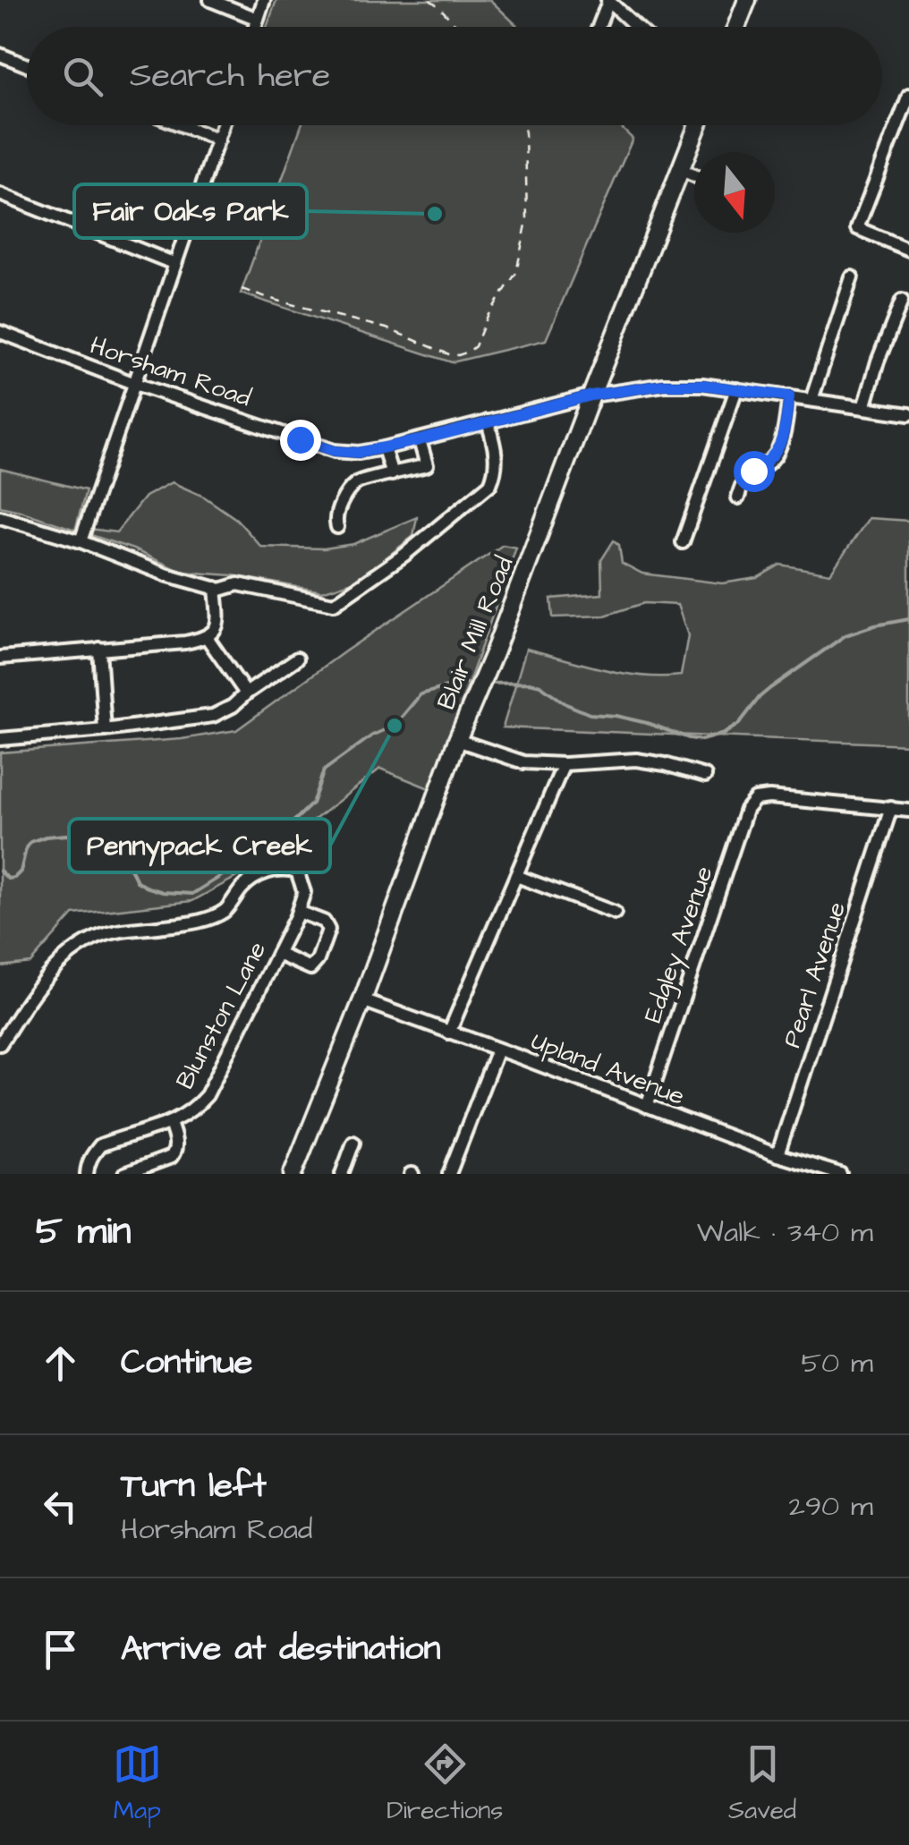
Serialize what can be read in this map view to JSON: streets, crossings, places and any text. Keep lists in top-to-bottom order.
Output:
{
  "streets": {
    "main road": ["Blair Mill Road"],
    "street": [
      "Horsham Road",
      "Edgley Avenue",
      "Pearl Avenue",
      "Blunston Lane",
      "Upland Avenue"
    ]
  },
  "crossings": [
    ["Horsham Road", "Blair Mill Road"],
    ["Blair Mill Road", "Upland Avenue"],
    ["Edgley Avenue", "Pearl Avenue"],
    ["Edgley Avenue", "Upland Avenue"],
    ["Pearl Avenue", "Upland Avenue"]
  ],
  "places": ["Fair Oaks Park", "Pennypack Creek"],
  "north": "bottom",
  "page": {
    "search": "Search here",
    "heading": ["5 min", "Walk · 340 m"],
    "list": [
      ["Continue", "50 m"],
      ["Turn left", "Horsham Road", "290 m"],
      "Arrive at destination"
    ],
    "nav": ["Map", "Directions", "Saved"]
  }
}
